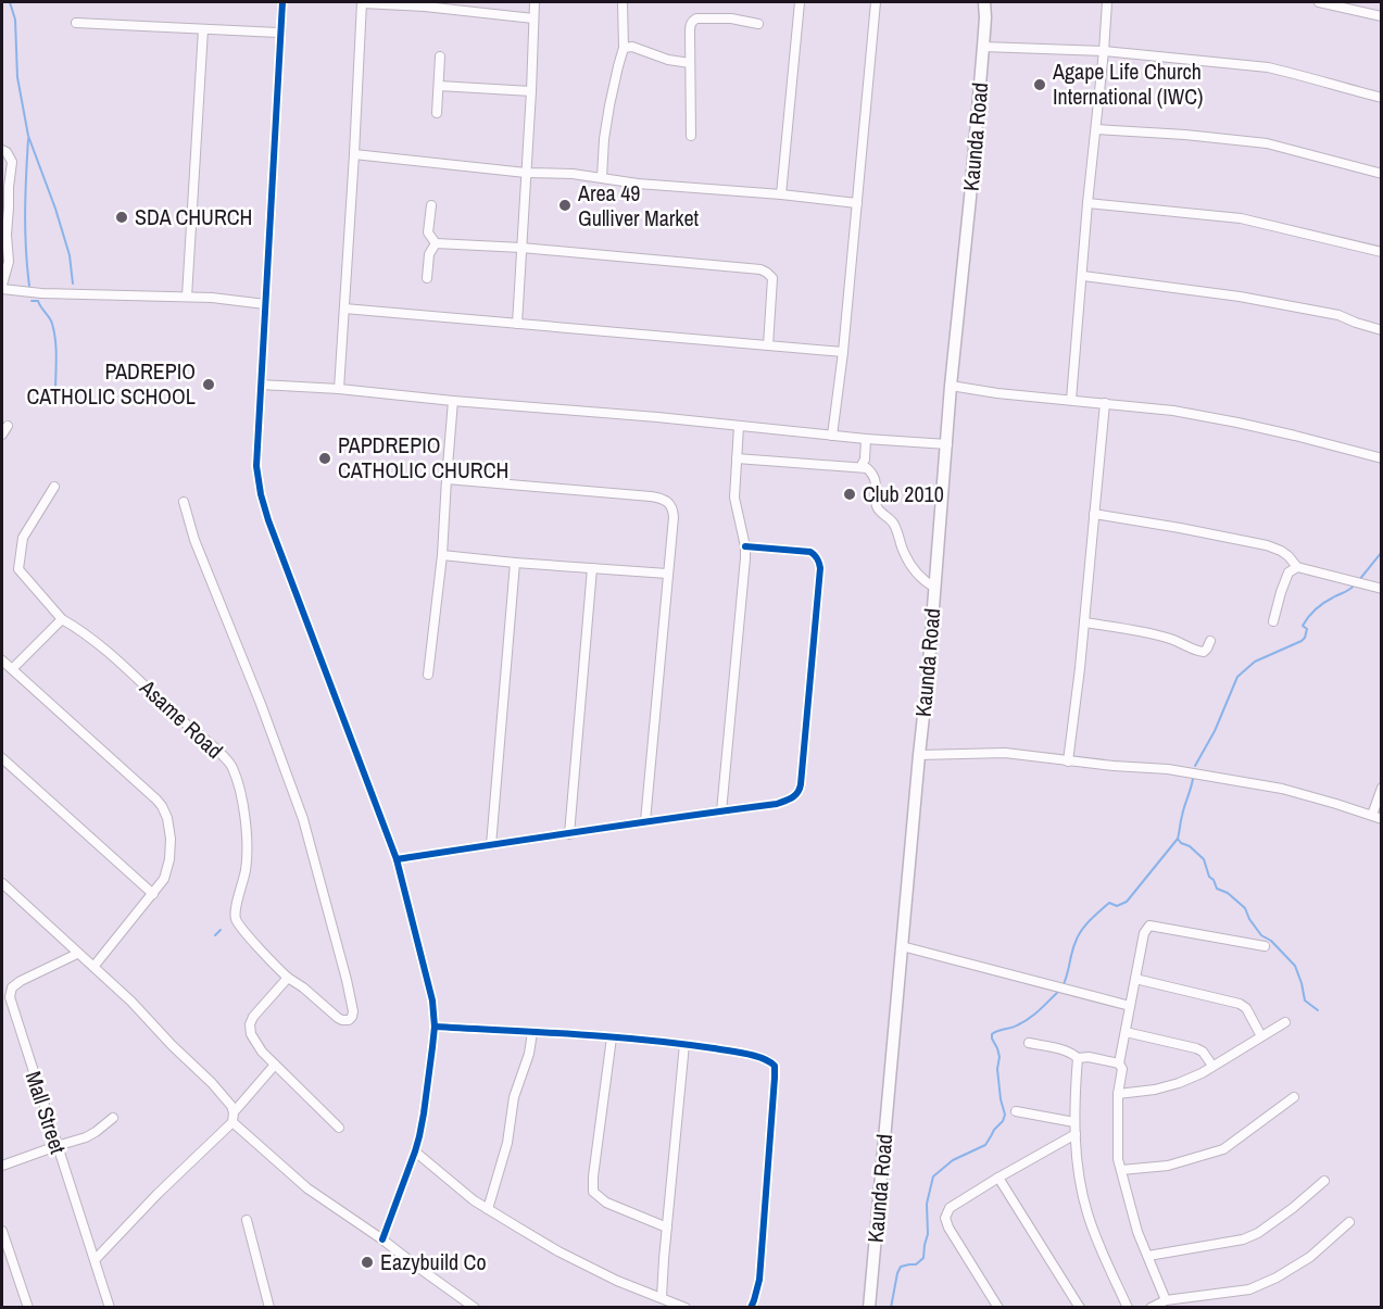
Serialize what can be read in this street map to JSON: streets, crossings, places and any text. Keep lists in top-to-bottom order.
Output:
{
  "streets": {
    "main road": ["Kaunda Road"],
    "street": ["Asame Road", "Mall Street"]
  },
  "places": [
    "Agape Life Church International (IWC)",
    "Area 49 Gulliver Market",
    "SDA CHURCH",
    "PADREPIO CATHOLIC SCHOOL",
    "PAPDREPIO CATHOLIC CHURCH",
    "Club 2010",
    "Eazybuild Co"
  ]
}
